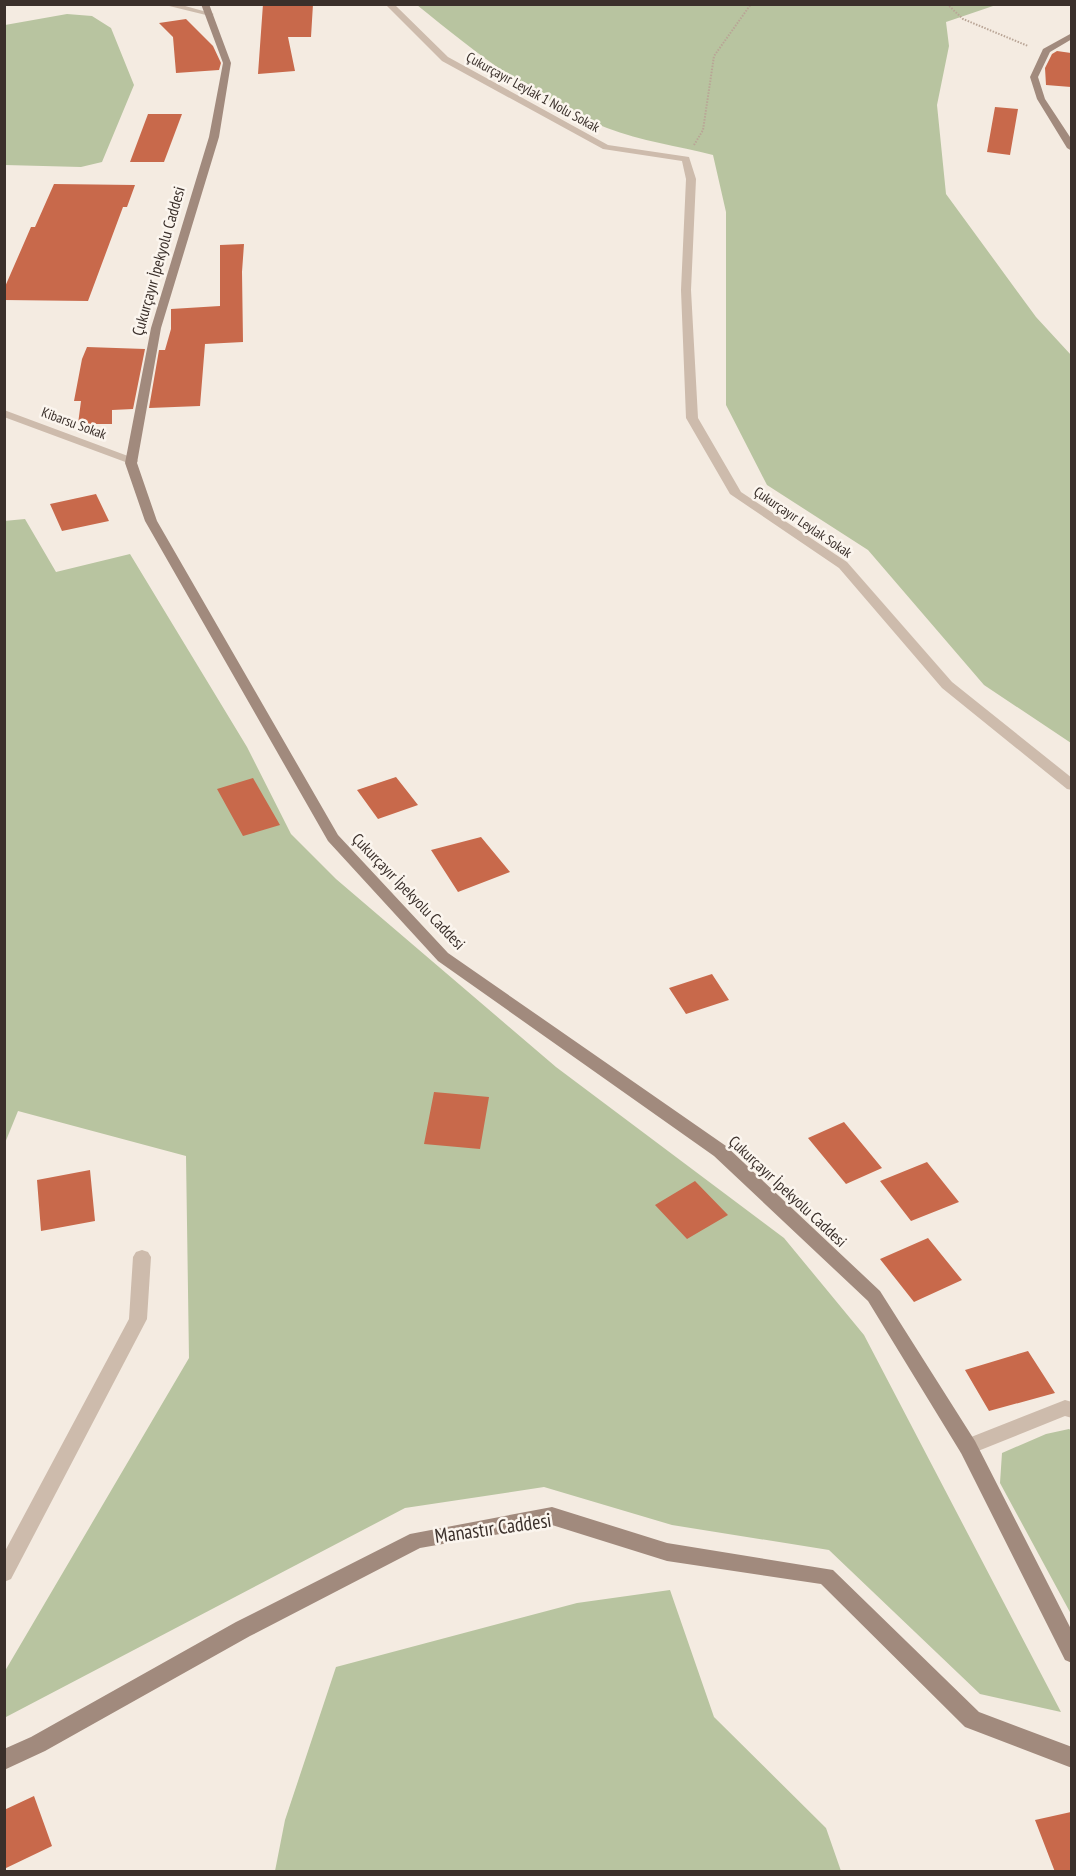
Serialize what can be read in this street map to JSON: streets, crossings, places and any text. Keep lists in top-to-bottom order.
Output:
{
  "streets": {
    "street": [
      "Çukurçayır Leylak 1 Nolu Sokak",
      "Çukurçayır İpekyolu Caddesi",
      "Kibarsu Sokak",
      "Çukurçayır Leylak Sokak",
      "Manastır Caddesi"
    ]
  },
  "crossings": [
    ["Çukurçayır Leylak 1 Nolu Sokak", "Çukurçayır Leylak Sokak"],
    ["Çukurçayır İpekyolu Caddesi", "Kibarsu Sokak"]
  ]
}
